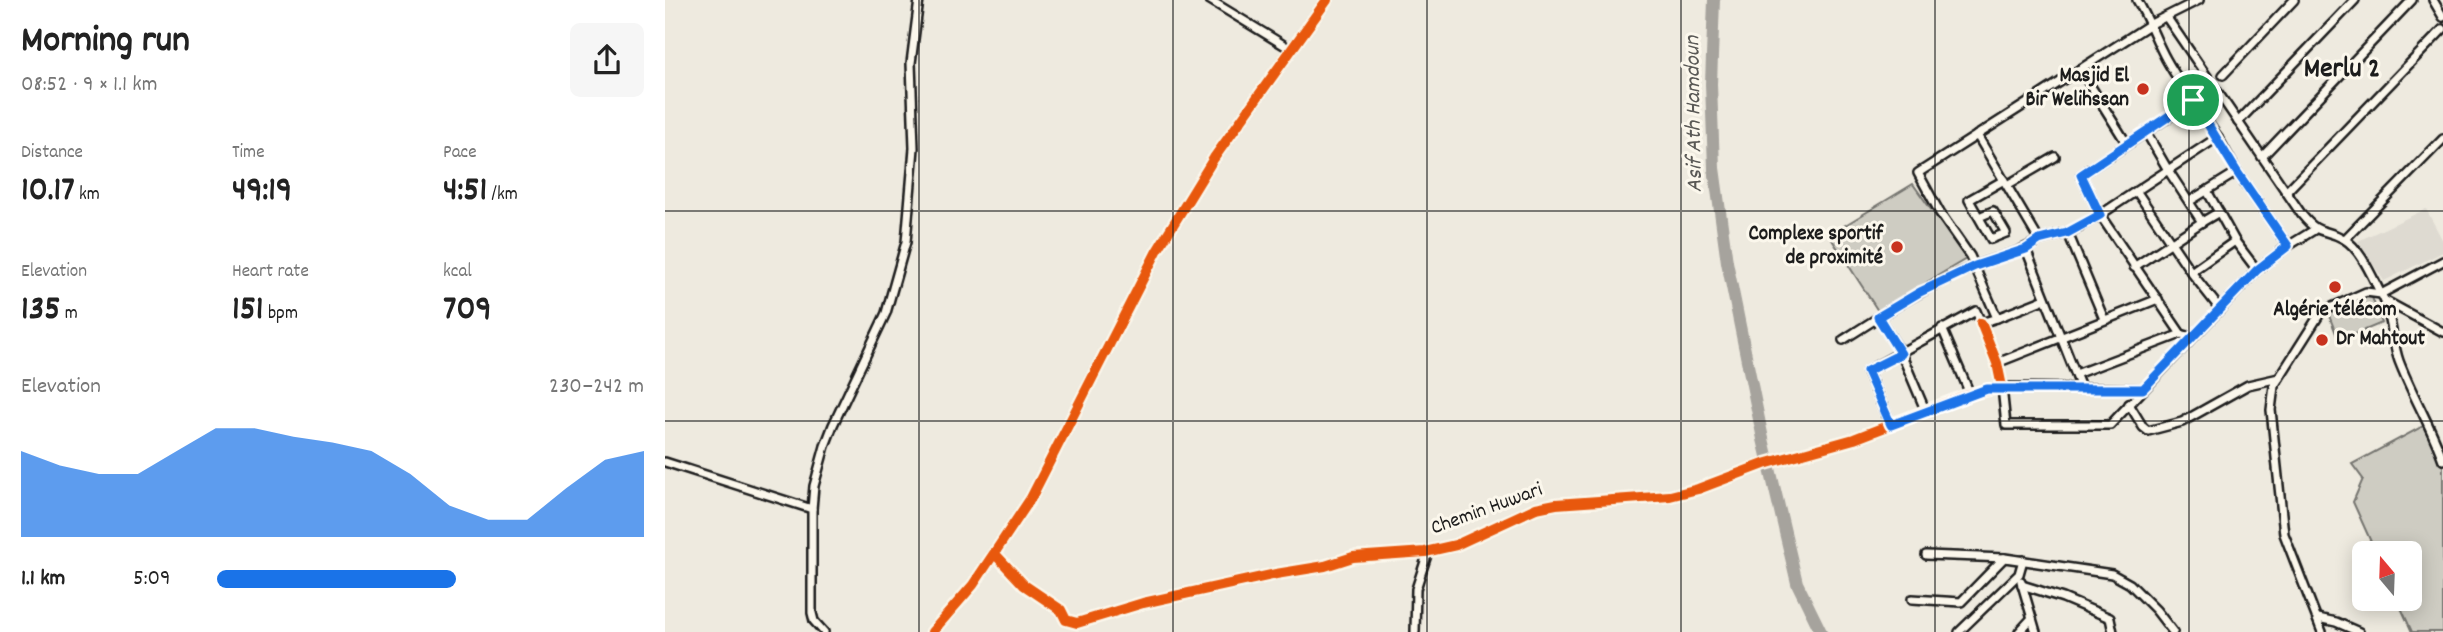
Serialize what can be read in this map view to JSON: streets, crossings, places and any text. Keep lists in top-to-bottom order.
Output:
{
  "streets": {
    "street": ["Chemin Huwari"]
  },
  "districts": ["Merlu 2"],
  "water": ["Asif Ath Hamdoun"],
  "places": [
    "Masjid El Bir Welihssan",
    "Complexe sportif de proximité",
    "Algérie télécom",
    "Dr Mahtout"
  ],
  "north": "top",
  "page": {
    "heading": ["Morning run", "08:52 · 9 × 1.1 km"],
    "stats": [
      ["Distance", "10.17 km"],
      ["Time", "49:19"],
      ["Pace", "4:51 /km"],
      ["Elevation", "135 m"],
      ["Heart rate", "151 bpm"],
      ["kcal", "709"]
    ],
    "chart": ["Elevation", "230–242 m"],
    "list": [
      {
        "name": "1.1 km",
        "note": "5:09"
      }
    ]
  }
}
